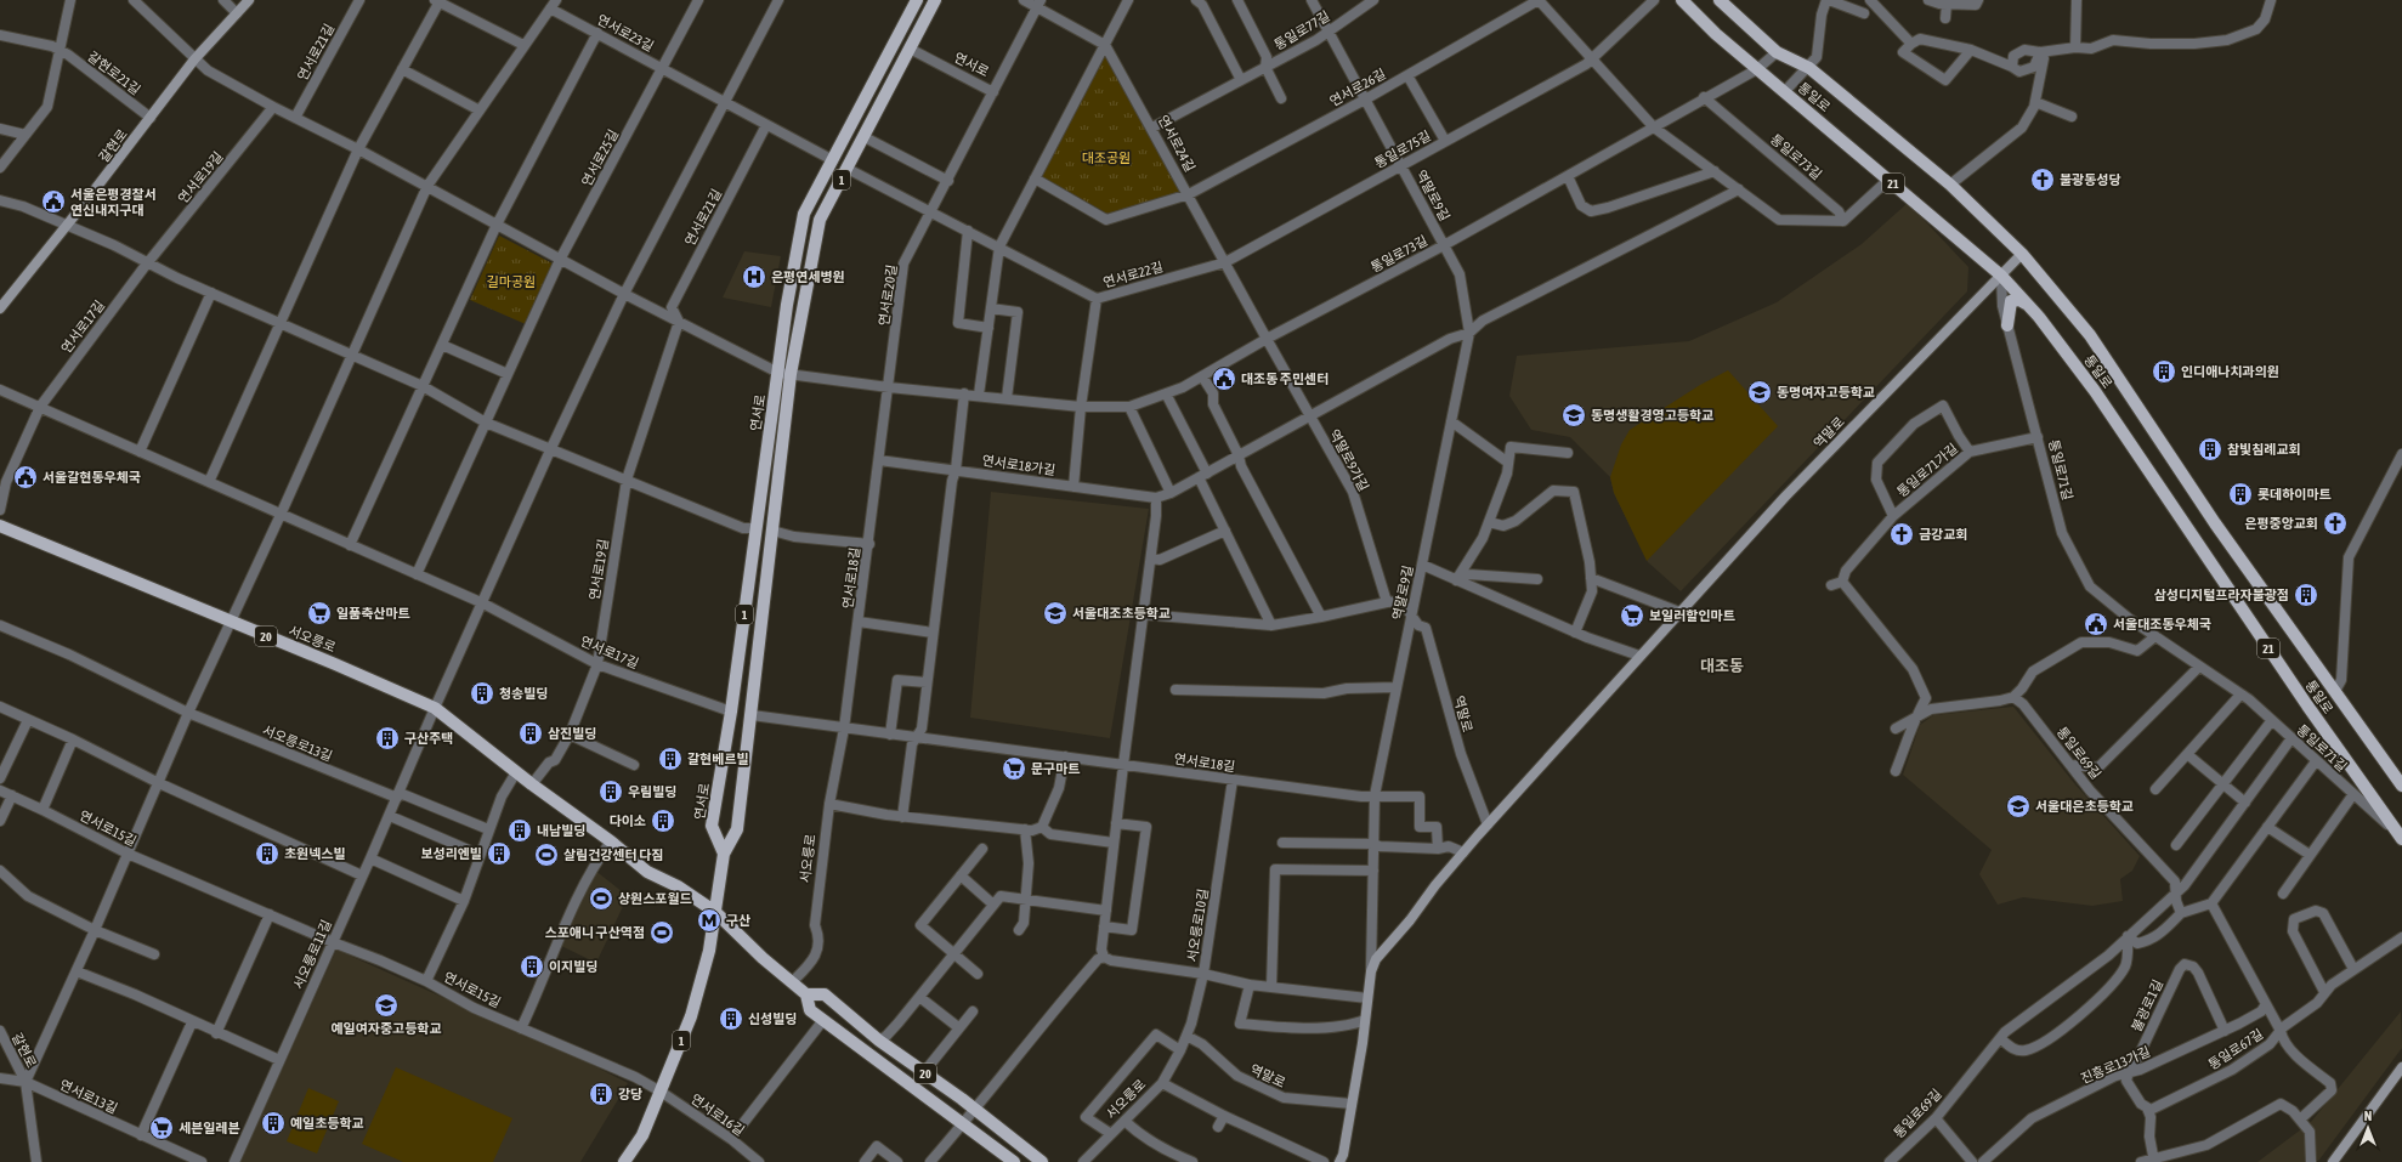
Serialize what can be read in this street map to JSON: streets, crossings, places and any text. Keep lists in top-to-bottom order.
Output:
{
  "streets": {
    "main road": [
      "연서로",
      "통일로",
      "1",
      "21",
      "20",
      "서오릉로"
    ],
    "street": [
      "통일로77길",
      "연서로23길",
      "연서로21길",
      "갈현로21길",
      "연서로26길",
      "연서로24길",
      "갈현로",
      "통일로75길",
      "통일로73길",
      "연서로25길",
      "연서로19길",
      "역말로9길",
      "연서로22길",
      "연서로20길",
      "연서로17길",
      "역말로",
      "역말로9가길",
      "연서로18가길",
      "통일로71가길",
      "통일로71길",
      "연서로18길",
      "서오릉로13길",
      "통일로69길",
      "연서로15길",
      "서오릉로10길",
      "서오릉로11길",
      "불광로1길",
      "통일로67길",
      "진흥로13가길",
      "연서로13길",
      "연서로16길"
    ]
  },
  "crossings": [
    ["통일로77길", "연서로24길"],
    ["통일로77길", "역말로9길"],
    ["연서로23길", "연서로21길"],
    ["연서로23길", "연서로"],
    ["연서로23길", "연서로25길"],
    ["연서로21길", "연서로19길"],
    ["연서로", "연서로22길"],
    ["연서로", "연서로17길"],
    ["연서로", "연서로18길"],
    ["연서로", "서오릉로"],
    ["연서로", "연서로15길"],
    ["연서로", "연서로16길"],
    ["갈현로21길", "갈현로"],
    ["연서로26길", "연서로24길"],
    ["연서로26길", "역말로9길"],
    ["통일로", "통일로73길"],
    ["통일로", "역말로"],
    ["통일로", "통일로71길"],
    ["연서로24길", "통일로75길"],
    ["연서로24길", "통일로73길"],
    ["연서로24길", "연서로22길"],
    ["연서로24길", "역말로9가길"],
    ["갈현로", "연서로13길"],
    ["통일로75길", "역말로9길"],
    ["통일로75길", "연서로22길"],
    ["통일로73길", "역말로9길"],
    ["통일로73길", "역말로9가길"],
    ["연서로19길", "연서로17길"],
    ["연서로19길", "서오릉로"],
    ["역말로9길", "역말로"],
    ["역말로9길", "연서로18길"],
    ["연서로22길", "연서로20길"],
    ["연서로20길", "연서로18가길"],
    ["연서로20길", "연서로18길"],
    ["연서로17길", "서오릉로11길"],
    ["역말로", "통일로71길"],
    ["역말로", "서오릉로"],
    ["연서로18가길", "연서로18길"],
    ["통일로71가길", "통일로71길"],
    ["통일로71길", "통일로69길"],
    ["연서로18길", "서오릉로"],
    ["연서로18길", "서오릉로10길"],
    ["20", "서오릉로"],
    ["서오릉로", "서오릉로10길"],
    ["서오릉로", "서오릉로11길"],
    ["서오릉로13길", "서오릉로11길"],
    ["연서로15길", "서오릉로11길"],
    ["연서로15길", "연서로16길"],
    ["불광로1길", "진흥로13가길"]
  ],
  "districts": ["대조동"],
  "parks": ["대조공원", "길마공원"],
  "places": {
    "church": ["불광동성당", "은평중앙교회", "금강교회"],
    "public building": [
      "서울은평경찰서 연신내지구대",
      "대조동 주민센터",
      "서울갈현동우체국",
      "서울대조동우체국"
    ],
    "hospital": ["은평연세병원"],
    "building": [
      "인디애나치과의원",
      "참빛침례교회",
      "롯데하이마트",
      "삼성디지털프라자불광점",
      "청송빌딩",
      "삼진빌딩",
      "구산주택",
      "갈현베르빌",
      "우림빌딩",
      "다이소",
      "내남빌딩",
      "초원넥스빌",
      "보성리엔빌",
      "이지빌딩",
      "신성빌딩",
      "강당",
      "예일초등학교"
    ],
    "school or university": [
      "동명여자고등학교",
      "동명생활경영고등학교",
      "서울대조초등학교",
      "서울대은초등학교",
      "예일여자중고등학교"
    ],
    "supermarket": [
      "일품축산마트",
      "보일러할인마트",
      "문구마트",
      "세븐일레븐"
    ],
    "sports": ["살림건강센터 다짐", "상원스포월드", "스포애니 구산역점"],
    "metro station": ["구산"]
  },
  "north": "top"
}
